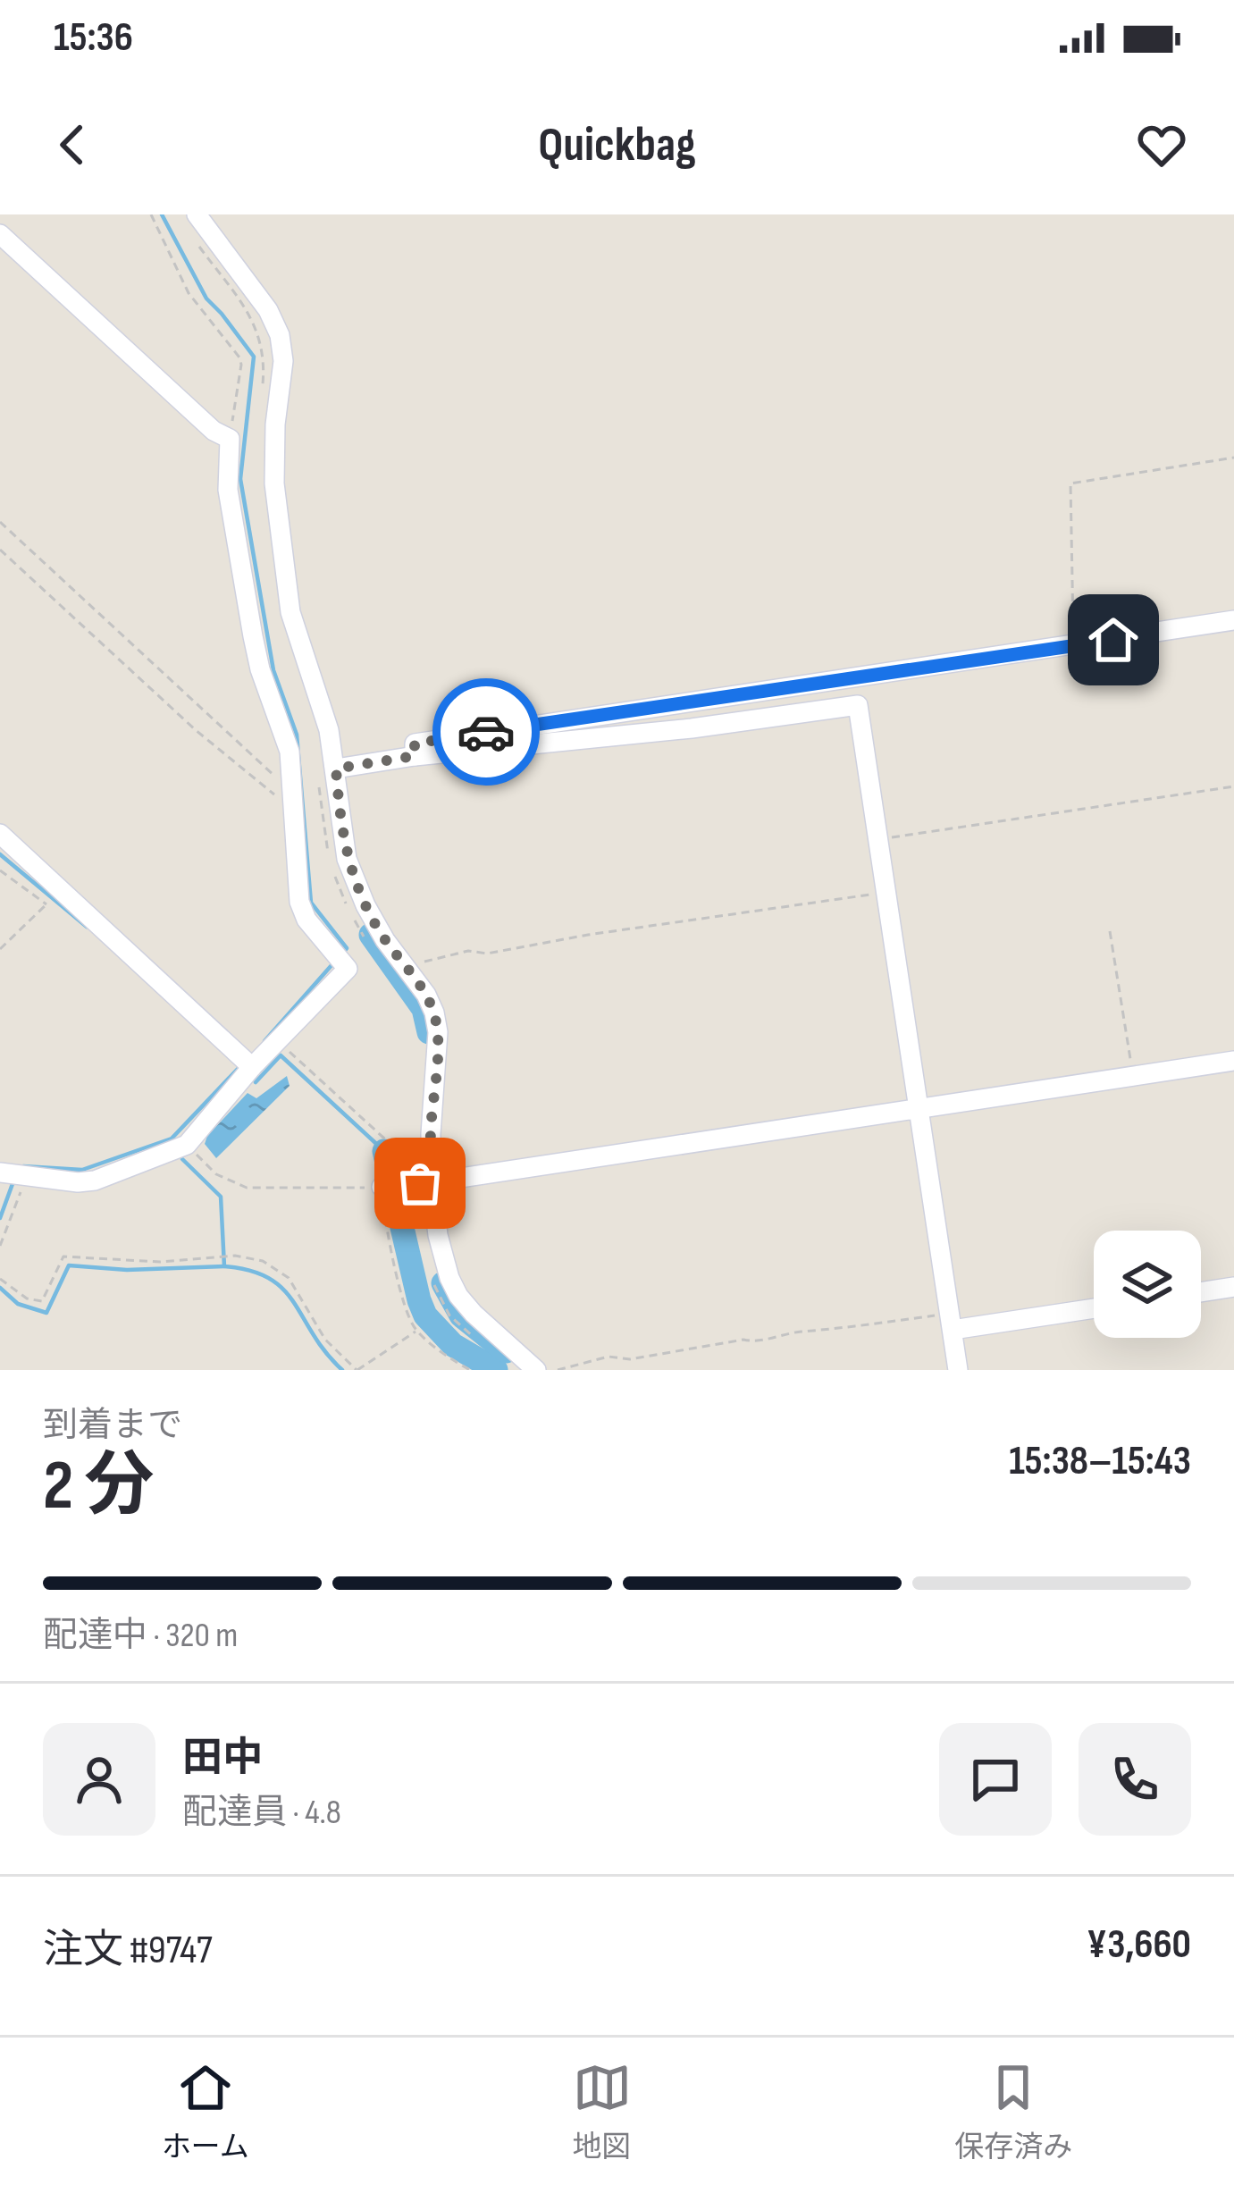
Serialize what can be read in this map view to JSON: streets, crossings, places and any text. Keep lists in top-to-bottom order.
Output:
{
  "page": {
    "status": "15:36",
    "header": "Quickbag",
    "heading": ["2 分", "到着まで", "15:38–15:43"],
    "panel": [
      "田中",
      "配達員 · 4.8",
      "注文 #9747",
      "¥3,660"
    ],
    "bar": "配達中 · 320 m",
    "tabs": ["ホーム", "地図", "保存済み"]
  }
}
